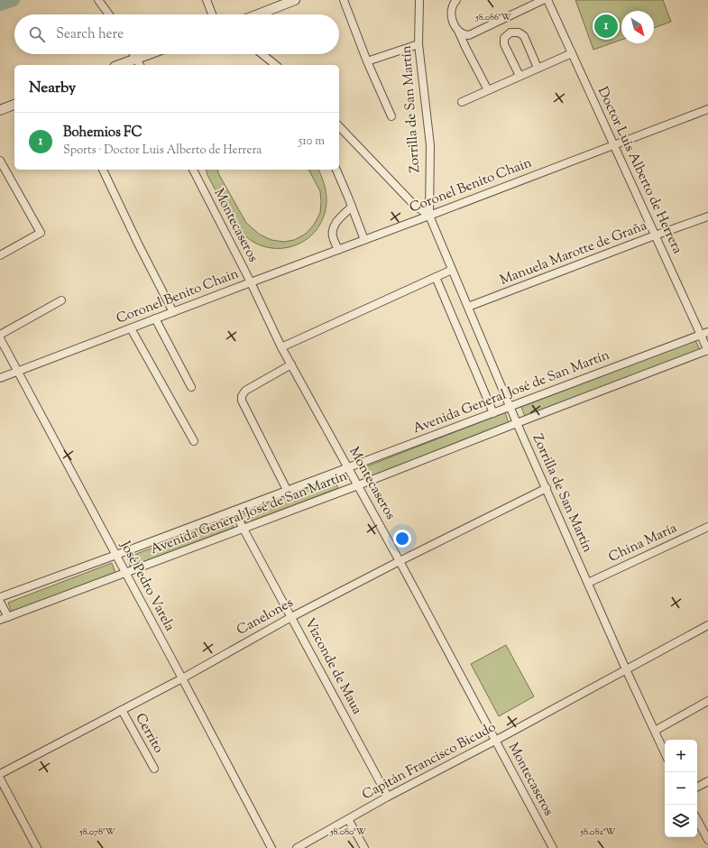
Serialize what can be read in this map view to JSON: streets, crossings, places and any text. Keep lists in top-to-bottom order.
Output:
{
  "streets": {
    "street": [
      "Zorrilla de San Martín",
      "Doctor Luis Alberto de Herrera",
      "Coronel Benito Chain",
      "Montecaseros",
      "Manuela Marotte de Graña",
      "Avenida General José de San Martín",
      "China María",
      "José Pedro Varela",
      "Canelones",
      "Vizconde de Maua",
      "Cerrito",
      "Capitán Francisco Bicudo"
    ]
  },
  "crossings": [
    ["Zorrilla de San Martín", "Coronel Benito Chain"],
    ["Zorrilla de San Martín", "Manuela Marotte de Graña"],
    ["Zorrilla de San Martín", "Avenida General José de San Martín"],
    ["Zorrilla de San Martín", "China María"],
    ["Zorrilla de San Martín", "Canelones"],
    ["Zorrilla de San Martín", "Capitán Francisco Bicudo"],
    ["Doctor Luis Alberto de Herrera", "Coronel Benito Chain"],
    ["Doctor Luis Alberto de Herrera", "Manuela Marotte de Graña"],
    ["Doctor Luis Alberto de Herrera", "Avenida General José de San Martín"],
    ["Coronel Benito Chain", "Montecaseros"],
    ["Coronel Benito Chain", "José Pedro Varela"],
    ["Montecaseros", "Avenida General José de San Martín"],
    ["Montecaseros", "Canelones"],
    ["Montecaseros", "Capitán Francisco Bicudo"],
    ["Avenida General José de San Martín", "José Pedro Varela"],
    ["Avenida General José de San Martín", "Vizconde de Maua"],
    ["José Pedro Varela", "Canelones"],
    ["Canelones", "Vizconde de Maua"],
    ["Canelones", "Cerrito"],
    ["Vizconde de Maua", "Capitán Francisco Bicudo"]
  ],
  "north": "bottom right",
  "page": {
    "pins": "1",
    "search": "Search here",
    "heading": "Nearby",
    "list": [
      {
        "mark": "1",
        "name": "Bohemios FC",
        "note": "Sports · Doctor Luis Alberto de Herrera",
        "value": "510 m"
      }
    ],
    "map_buttons": ["+", "−"]
  },
  "coordinates": [
    "58.086°W",
    "58.078°W",
    "58.080°W",
    "58.082°W"
  ]
}
